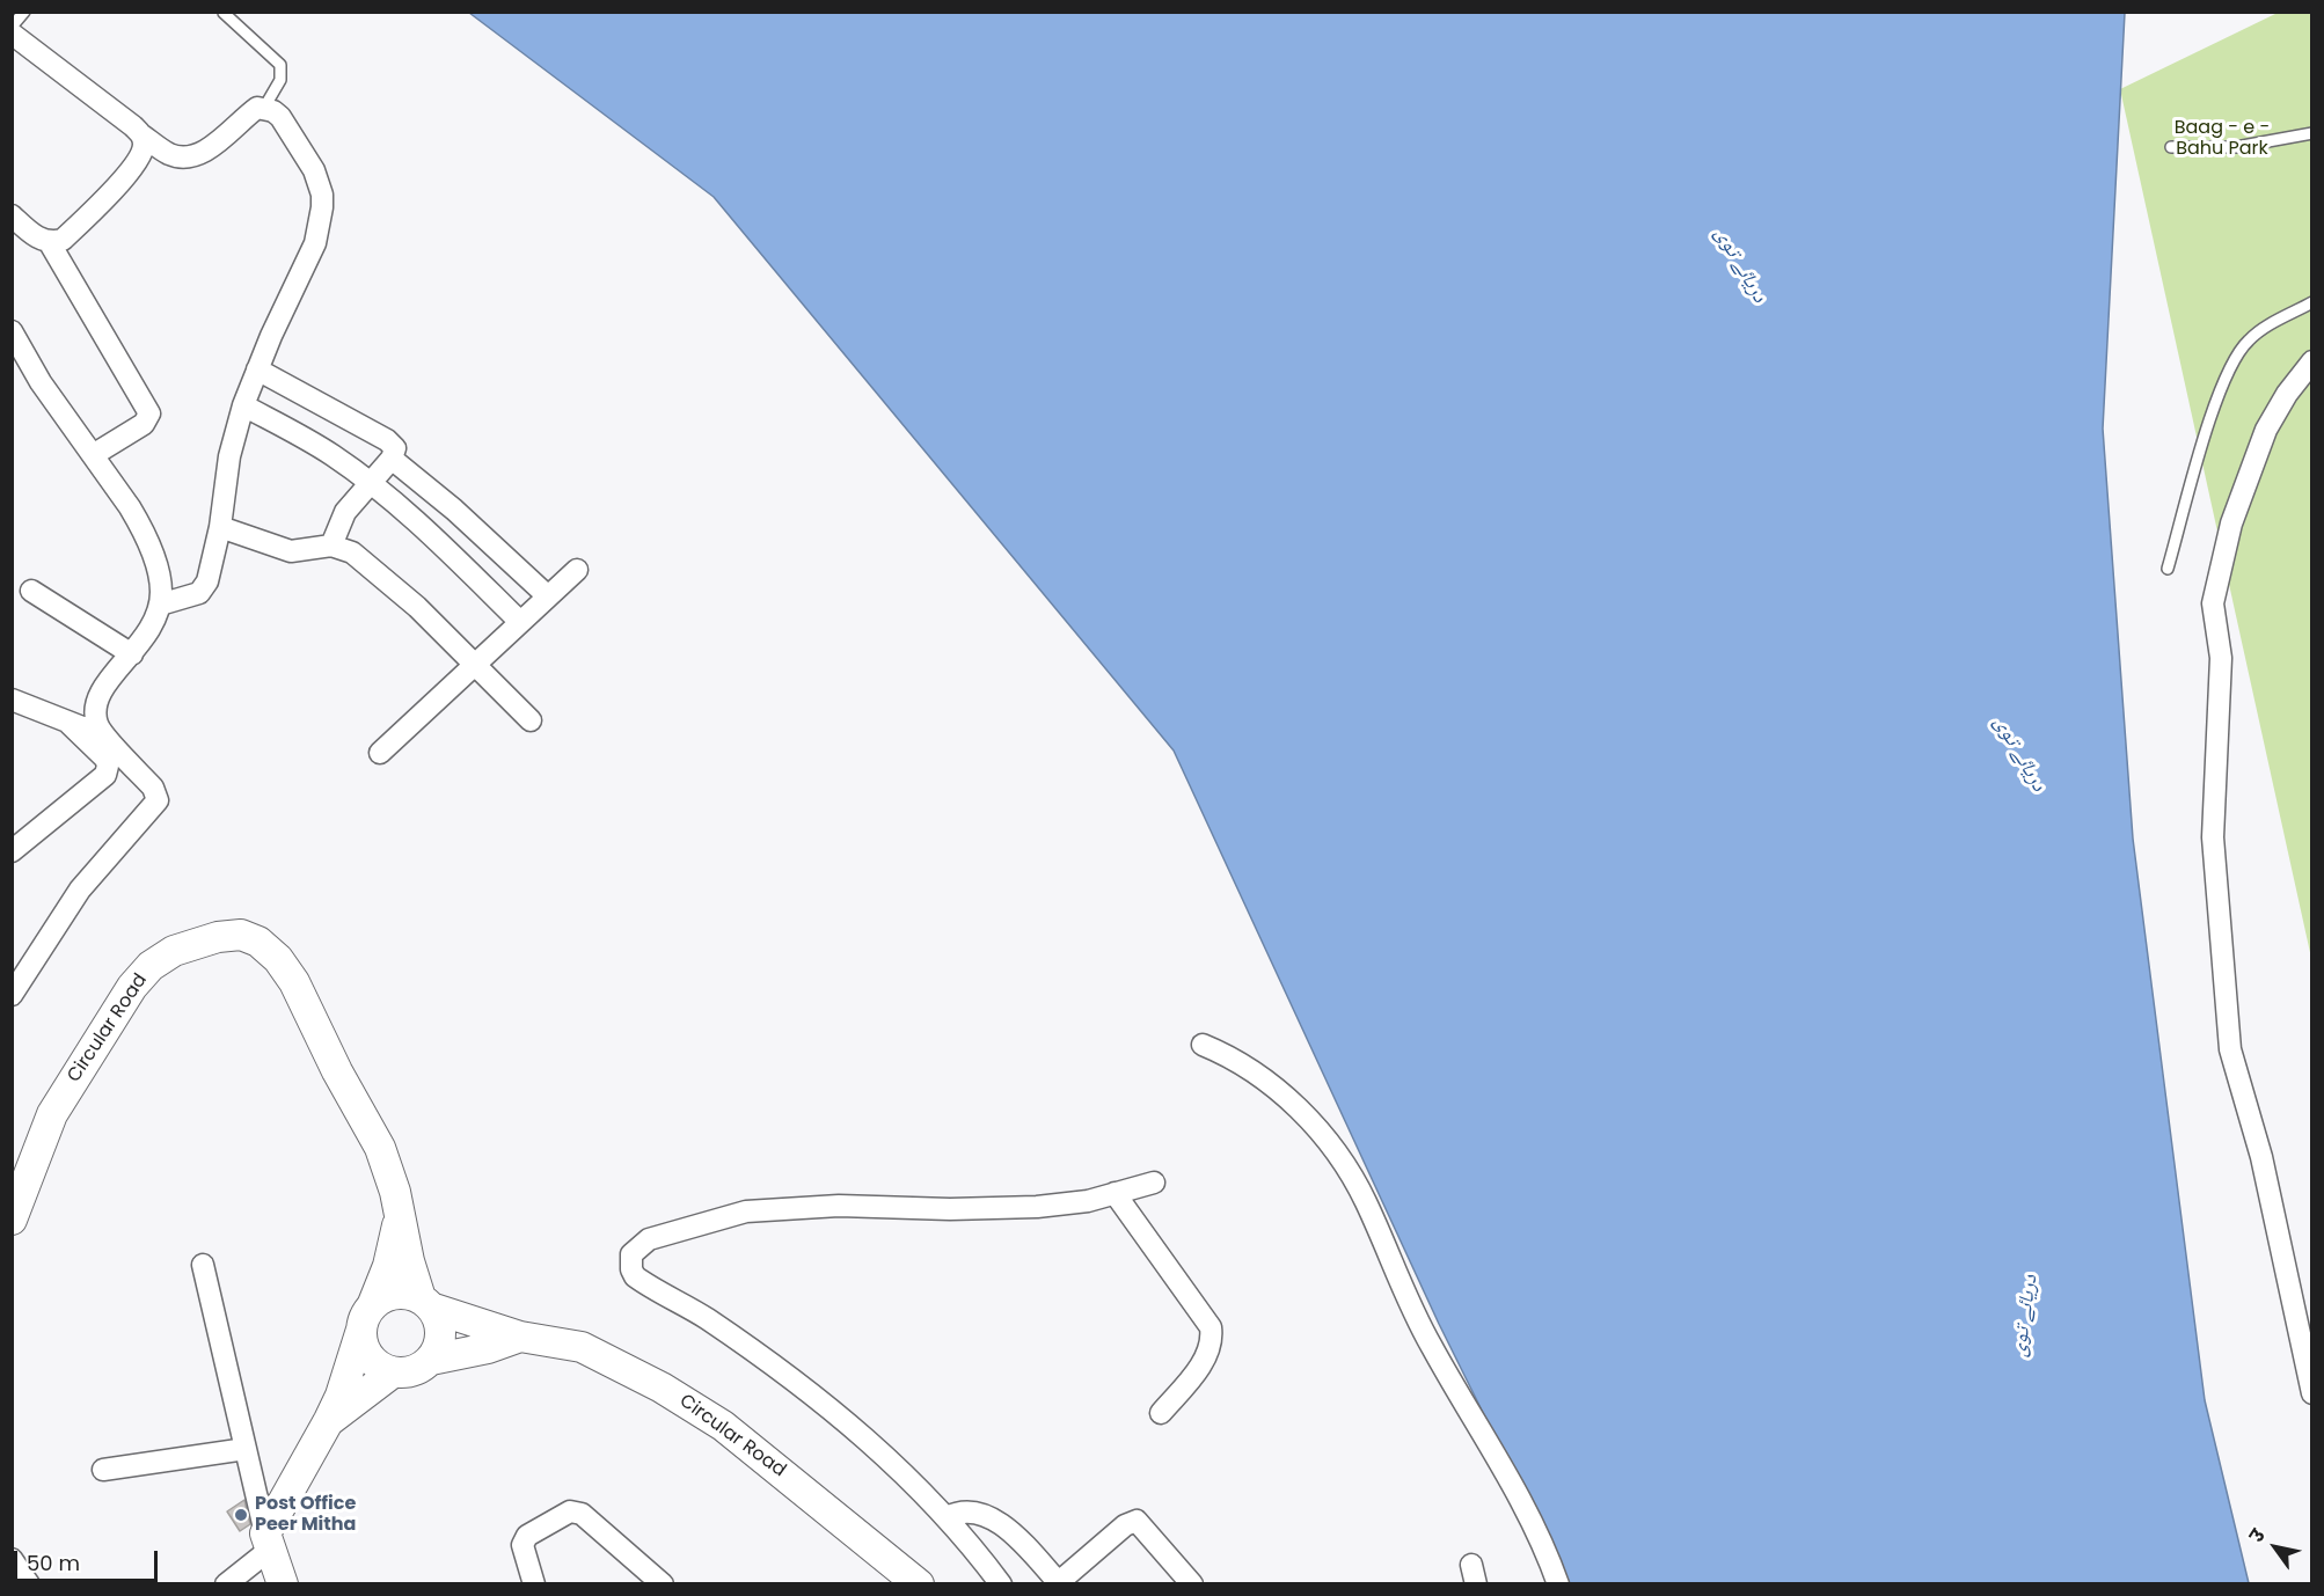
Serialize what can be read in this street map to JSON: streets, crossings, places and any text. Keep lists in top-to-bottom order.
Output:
{
  "streets": {
    "main road": ["Circular Road"]
  },
  "water": ["دریائے توی"],
  "parks": ["Baag - e - Bahu Park"],
  "places": ["Post Office Peer Mitha"],
  "scale_bar": "50 m",
  "north": "top left"
}
